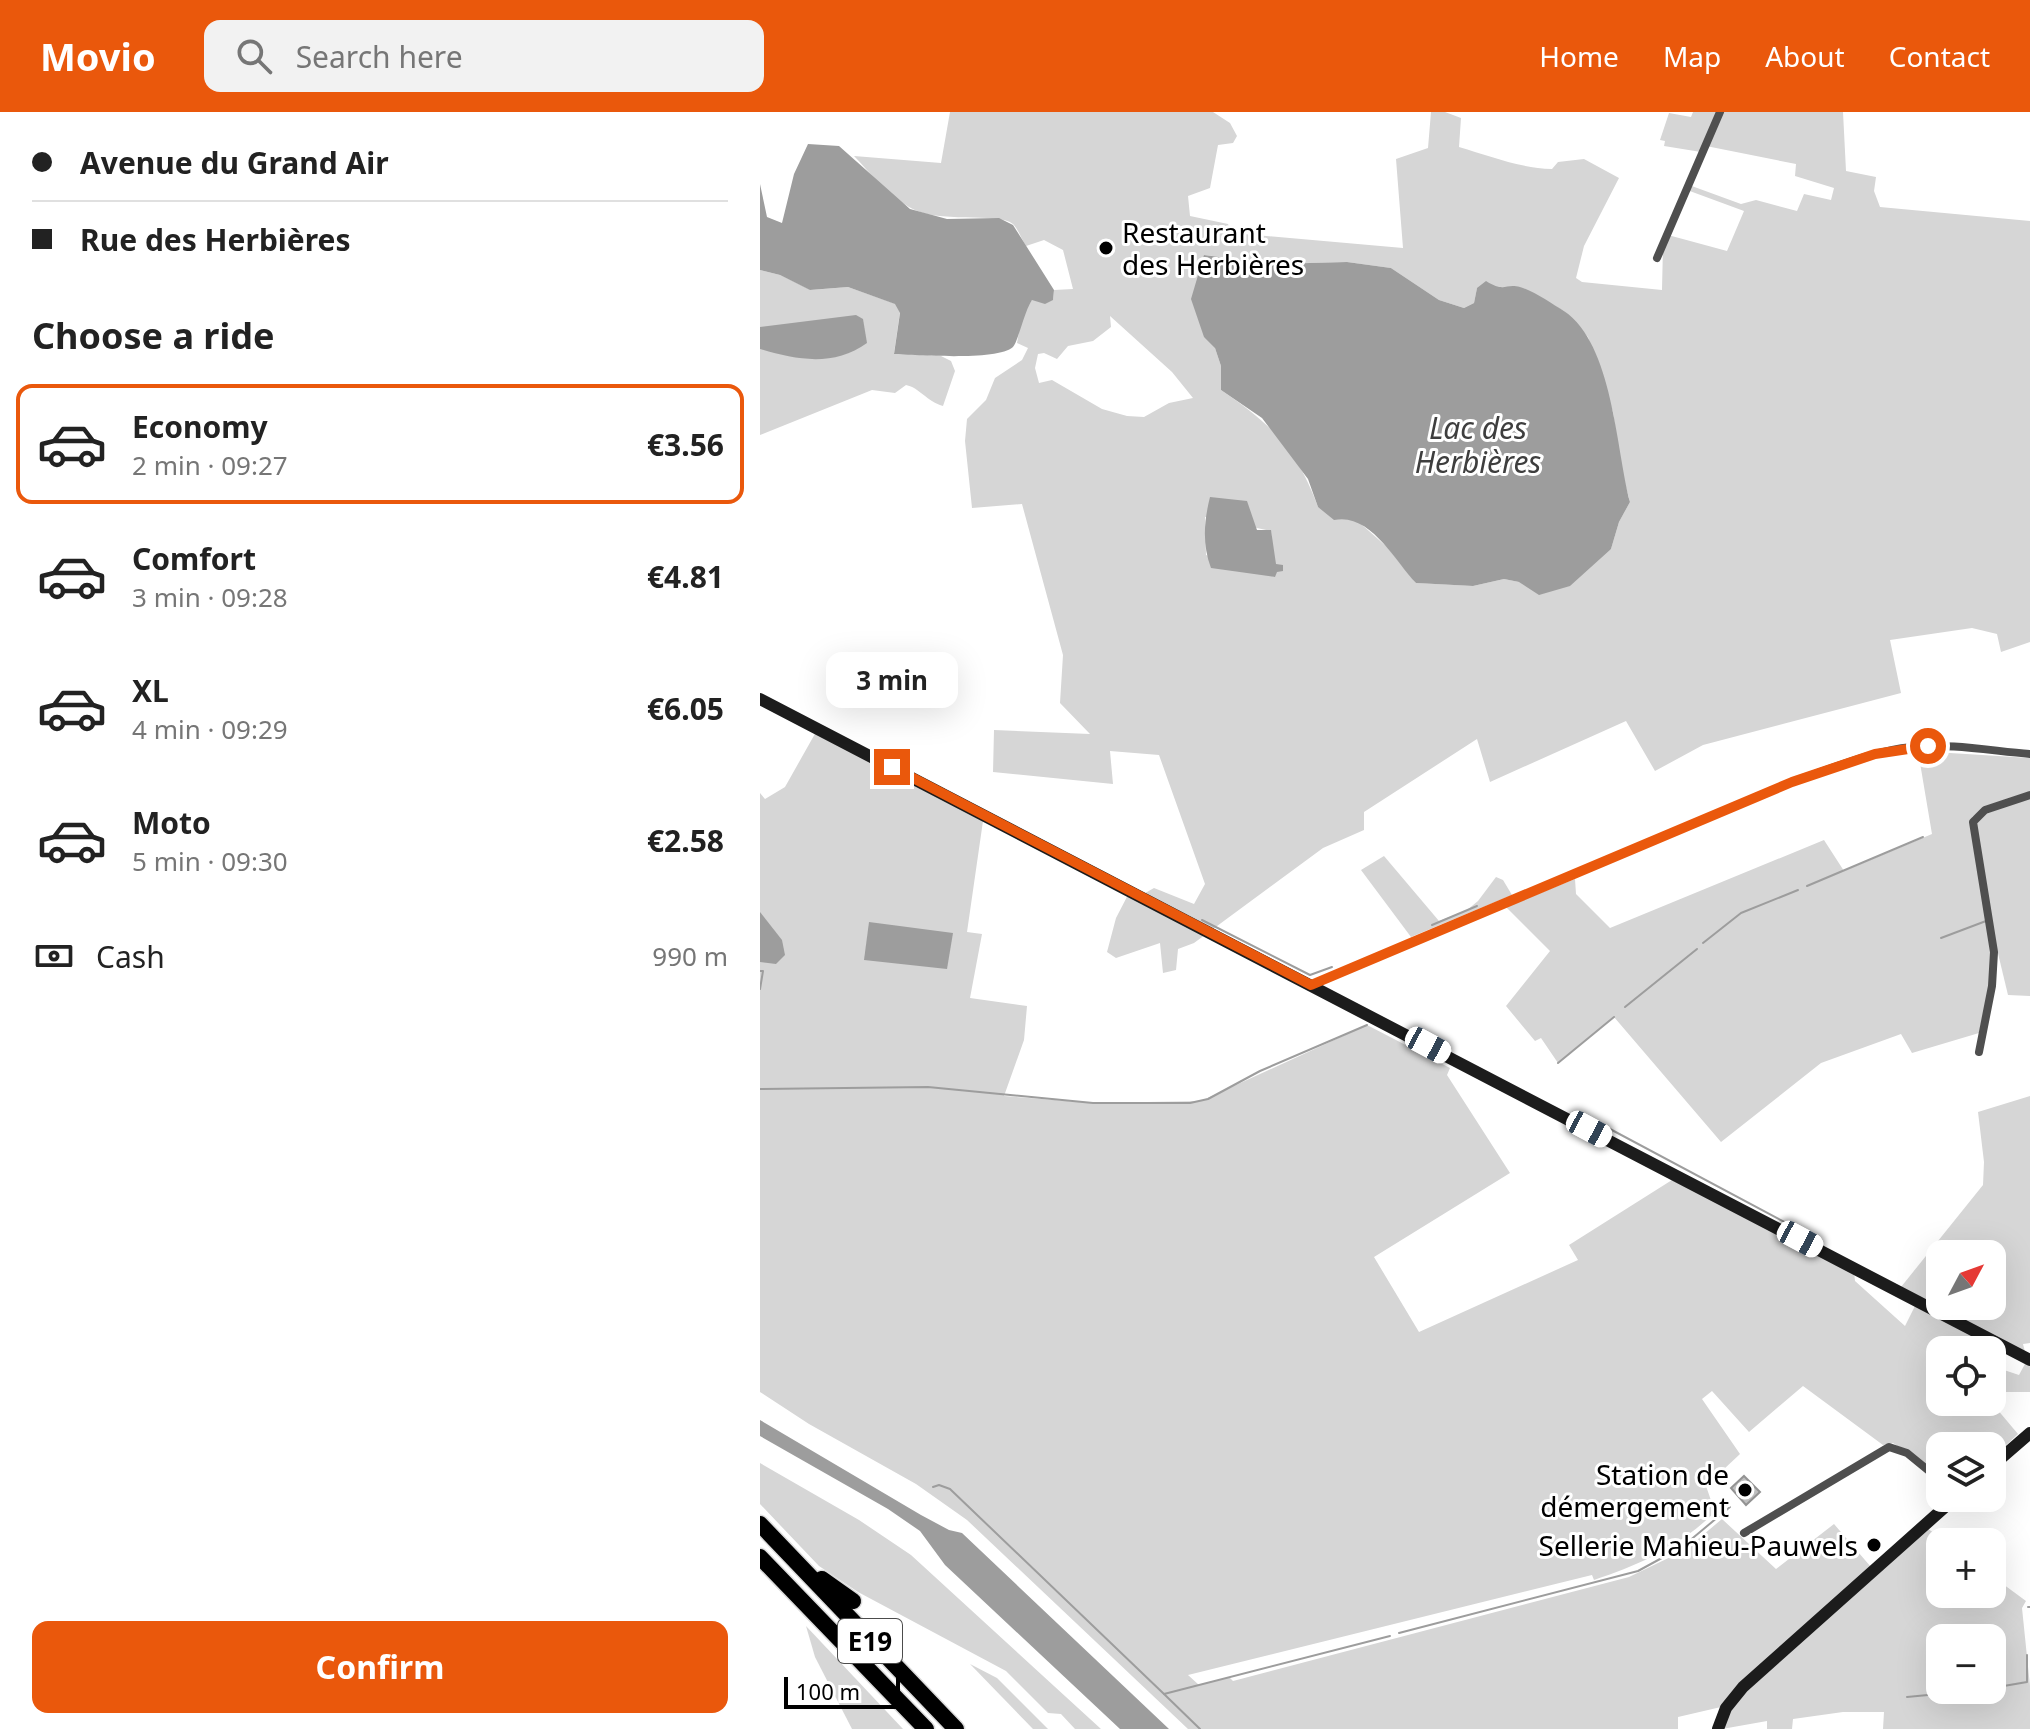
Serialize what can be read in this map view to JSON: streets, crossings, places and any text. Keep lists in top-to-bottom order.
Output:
{
  "streets": {
    "highway": ["E19"]
  },
  "water": ["Lac des Herbières"],
  "places": ["Restaurant des Herbières", "Station de démergement", "Sellerie Mahieu-Pauwels"],
  "scale_bar": "100 m",
  "north": "top right",
  "page": {
    "header": "Movio",
    "search": "Search here",
    "nav": [
      "Home",
      "Map",
      "About",
      "Contact"
    ],
    "banner": ["Avenue du Grand Air", "Rue des Herbières"],
    "heading": "Choose a ride",
    "list": [
      {
        "name": "Economy",
        "note": "2 min · 09:27",
        "value": "€3.56"
      },
      {
        "name": "Comfort",
        "note": "3 min · 09:28",
        "value": "€4.81"
      },
      {
        "name": "XL",
        "note": "4 min · 09:29",
        "value": "€6.05"
      },
      {
        "name": "Moto",
        "note": "5 min · 09:30",
        "value": "€2.58"
      }
    ],
    "bubble": "3 min",
    "pay": ["Cash", "990 m"],
    "map_buttons": ["+", "−"],
    "buttons": "Confirm",
    "scale": "100 m"
  }
}
